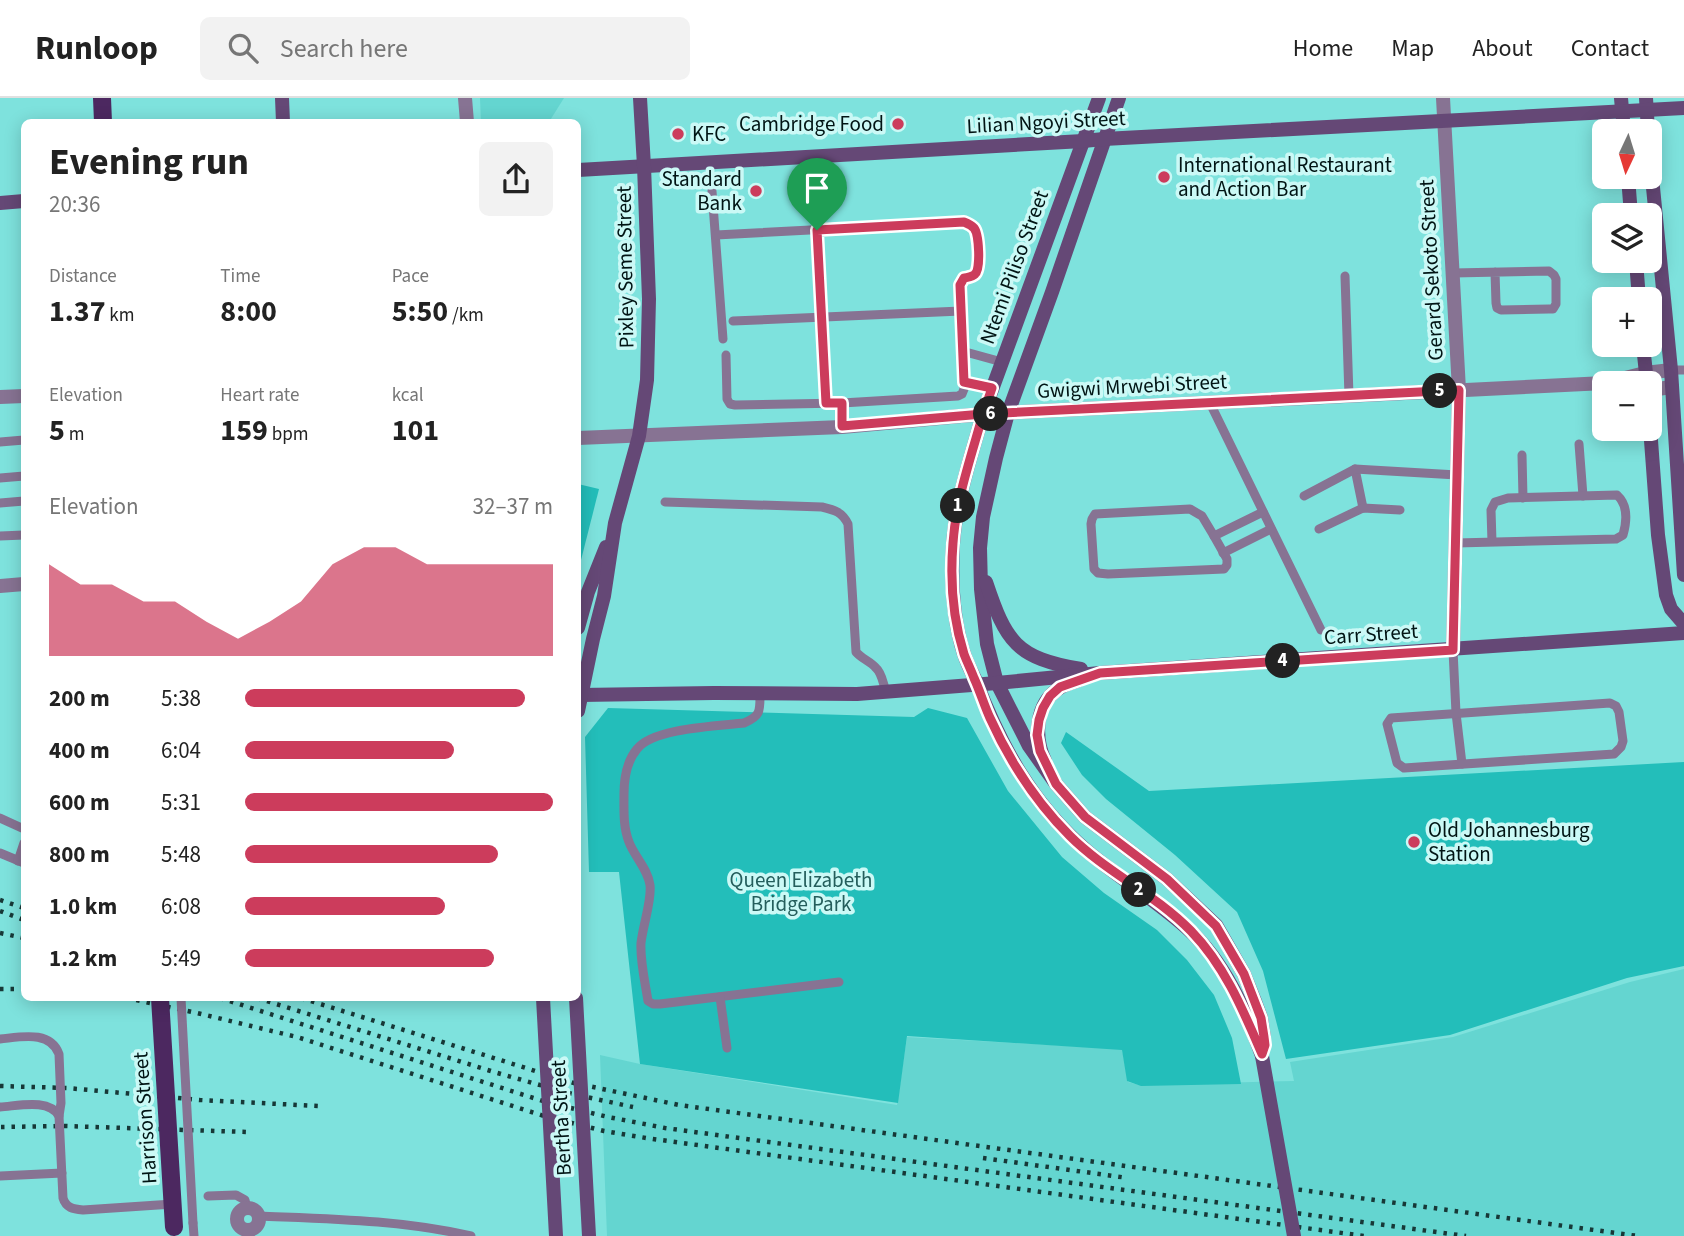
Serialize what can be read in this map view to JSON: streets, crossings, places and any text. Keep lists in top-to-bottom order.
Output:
{
  "streets": {
    "main road": ["Harrison Street"],
    "street": [
      "Lilian Ngoyi Street",
      "Pixley Seme Street",
      "Ntemi Piliso Street",
      "Gerard Sekoto Street",
      "Gwigwi Mrwebi Street",
      "Carr Street",
      "Bertha Street"
    ]
  },
  "crossings": [
    ["Lilian Ngoyi Street", "Pixley Seme Street"],
    ["Lilian Ngoyi Street", "Ntemi Piliso Street"],
    ["Lilian Ngoyi Street", "Gerard Sekoto Street"],
    ["Pixley Seme Street", "Gwigwi Mrwebi Street"],
    ["Ntemi Piliso Street", "Gwigwi Mrwebi Street"],
    ["Ntemi Piliso Street", "Carr Street"],
    ["Gerard Sekoto Street", "Gwigwi Mrwebi Street"],
    ["Gerard Sekoto Street", "Carr Street"]
  ],
  "parks": ["Queen Elizabeth Bridge Park"],
  "places": [
    "Cambridge Food",
    "KFC",
    "International Restaurant and Action Bar",
    "Standard Bank",
    "Old Johannesburg Station"
  ],
  "north": "bottom",
  "page": {
    "header": "Runloop",
    "search": "Search here",
    "nav": [
      "Home",
      "Map",
      "About",
      "Contact"
    ],
    "map_buttons": ["+", "−"],
    "heading": ["Evening run", "20:36"],
    "stats": [
      ["Distance", "1.37 km"],
      ["Time", "8:00"],
      ["Pace", "5:50 /km"],
      ["Elevation", "5 m"],
      ["Heart rate", "159 bpm"],
      ["kcal", "101"]
    ],
    "pins": [
      "5",
      "6",
      "1",
      "4",
      "2"
    ],
    "chart": ["Elevation", "32–37 m"],
    "list": [
      {
        "name": "200 m",
        "note": "5:38"
      },
      {
        "name": "400 m",
        "note": "6:04"
      },
      {
        "name": "600 m",
        "note": "5:31"
      },
      {
        "name": "800 m",
        "note": "5:48"
      },
      {
        "name": "1.0 km",
        "note": "6:08"
      },
      {
        "name": "1.2 km",
        "note": "5:49"
      }
    ]
  }
}
